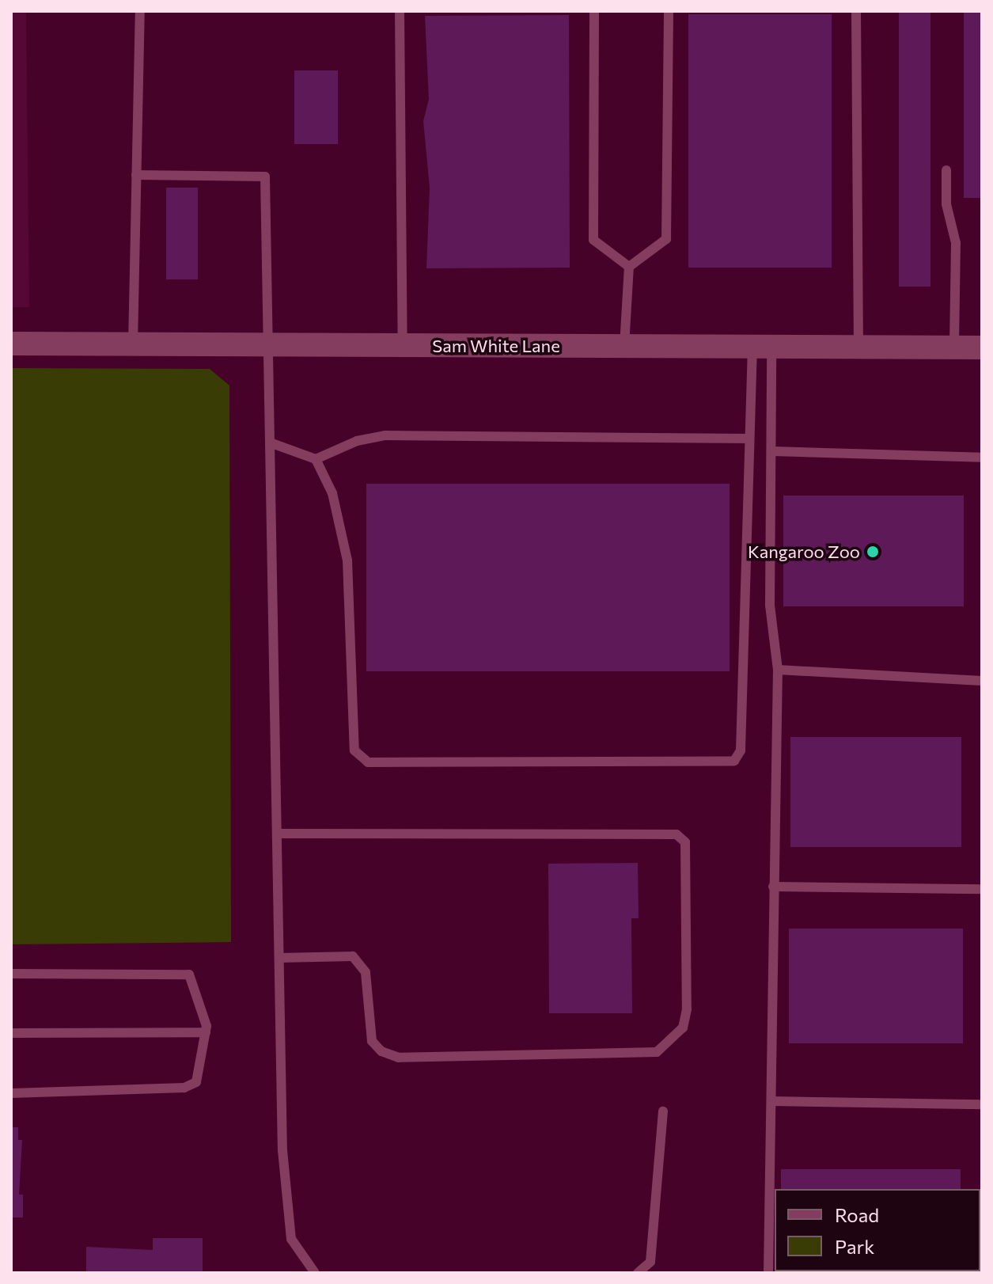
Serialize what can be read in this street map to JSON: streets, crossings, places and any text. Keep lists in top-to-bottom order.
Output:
{
  "streets": {
    "street": ["Sam White Lane"]
  },
  "places": ["Kangaroo Zoo"],
  "legend": ["Road", "Park"]
}
